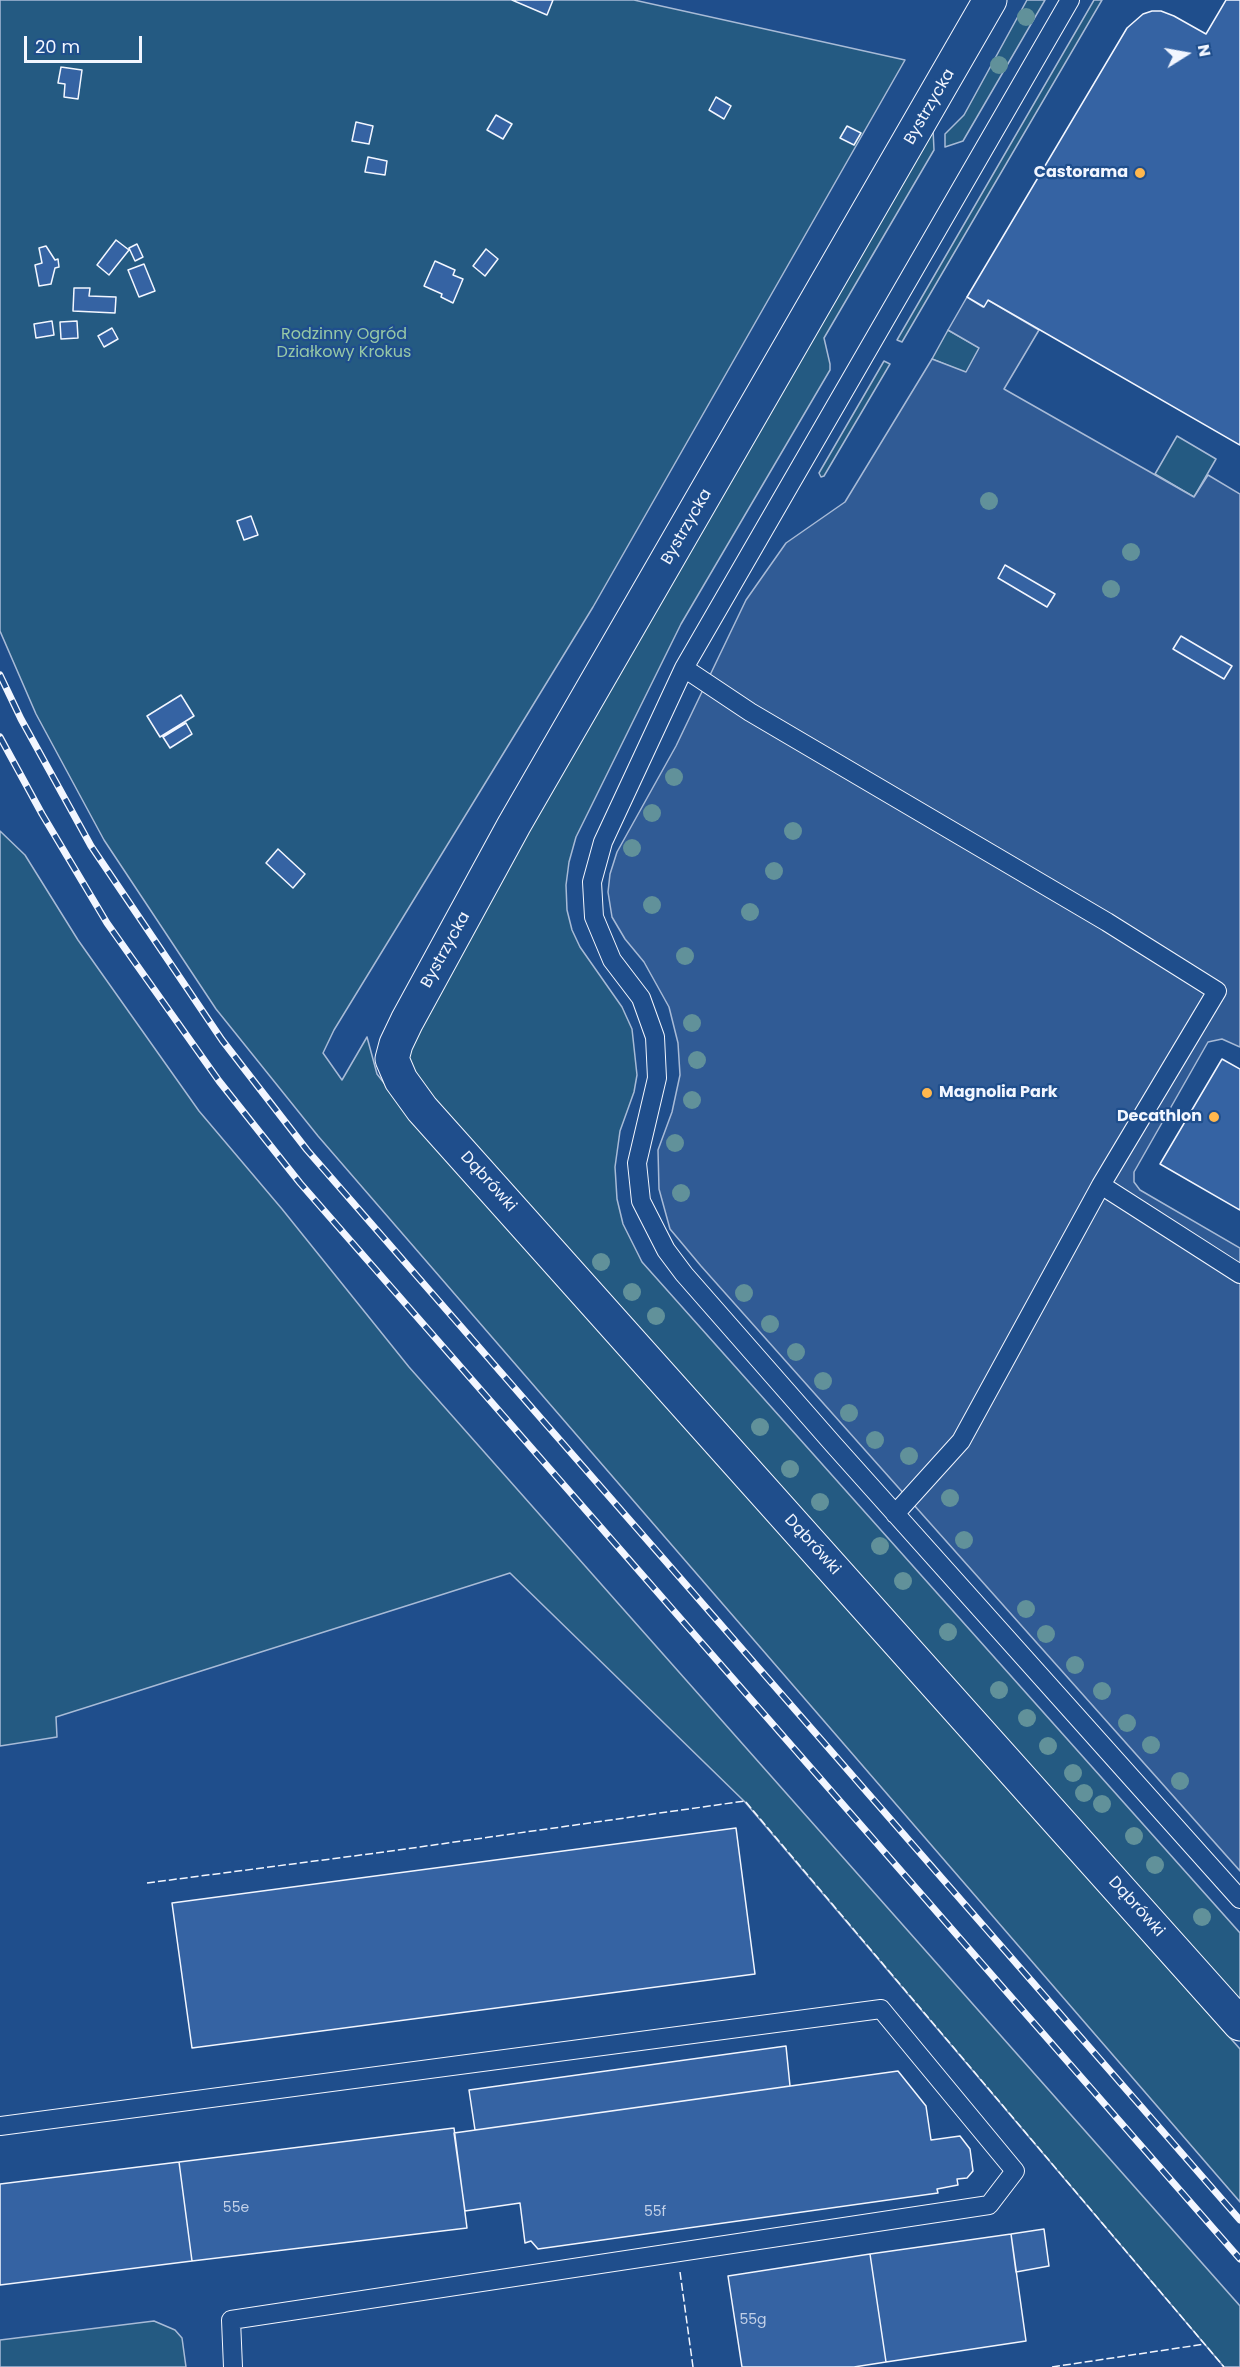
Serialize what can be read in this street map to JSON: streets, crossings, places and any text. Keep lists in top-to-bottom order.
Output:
{
  "streets": {
    "street": ["Bystrzycka", "Dąbrówki"]
  },
  "crossings": [
    ["Bystrzycka", "Dąbrówki"]
  ],
  "parks": ["Rodzinny Ogród Działkowy Krokus"],
  "places": ["Castorama", "Magnolia Park", "Decathlon"],
  "house_numbers": ["55e", "55f", "55g"],
  "scale_bar": "20 m",
  "north": "right"
}
